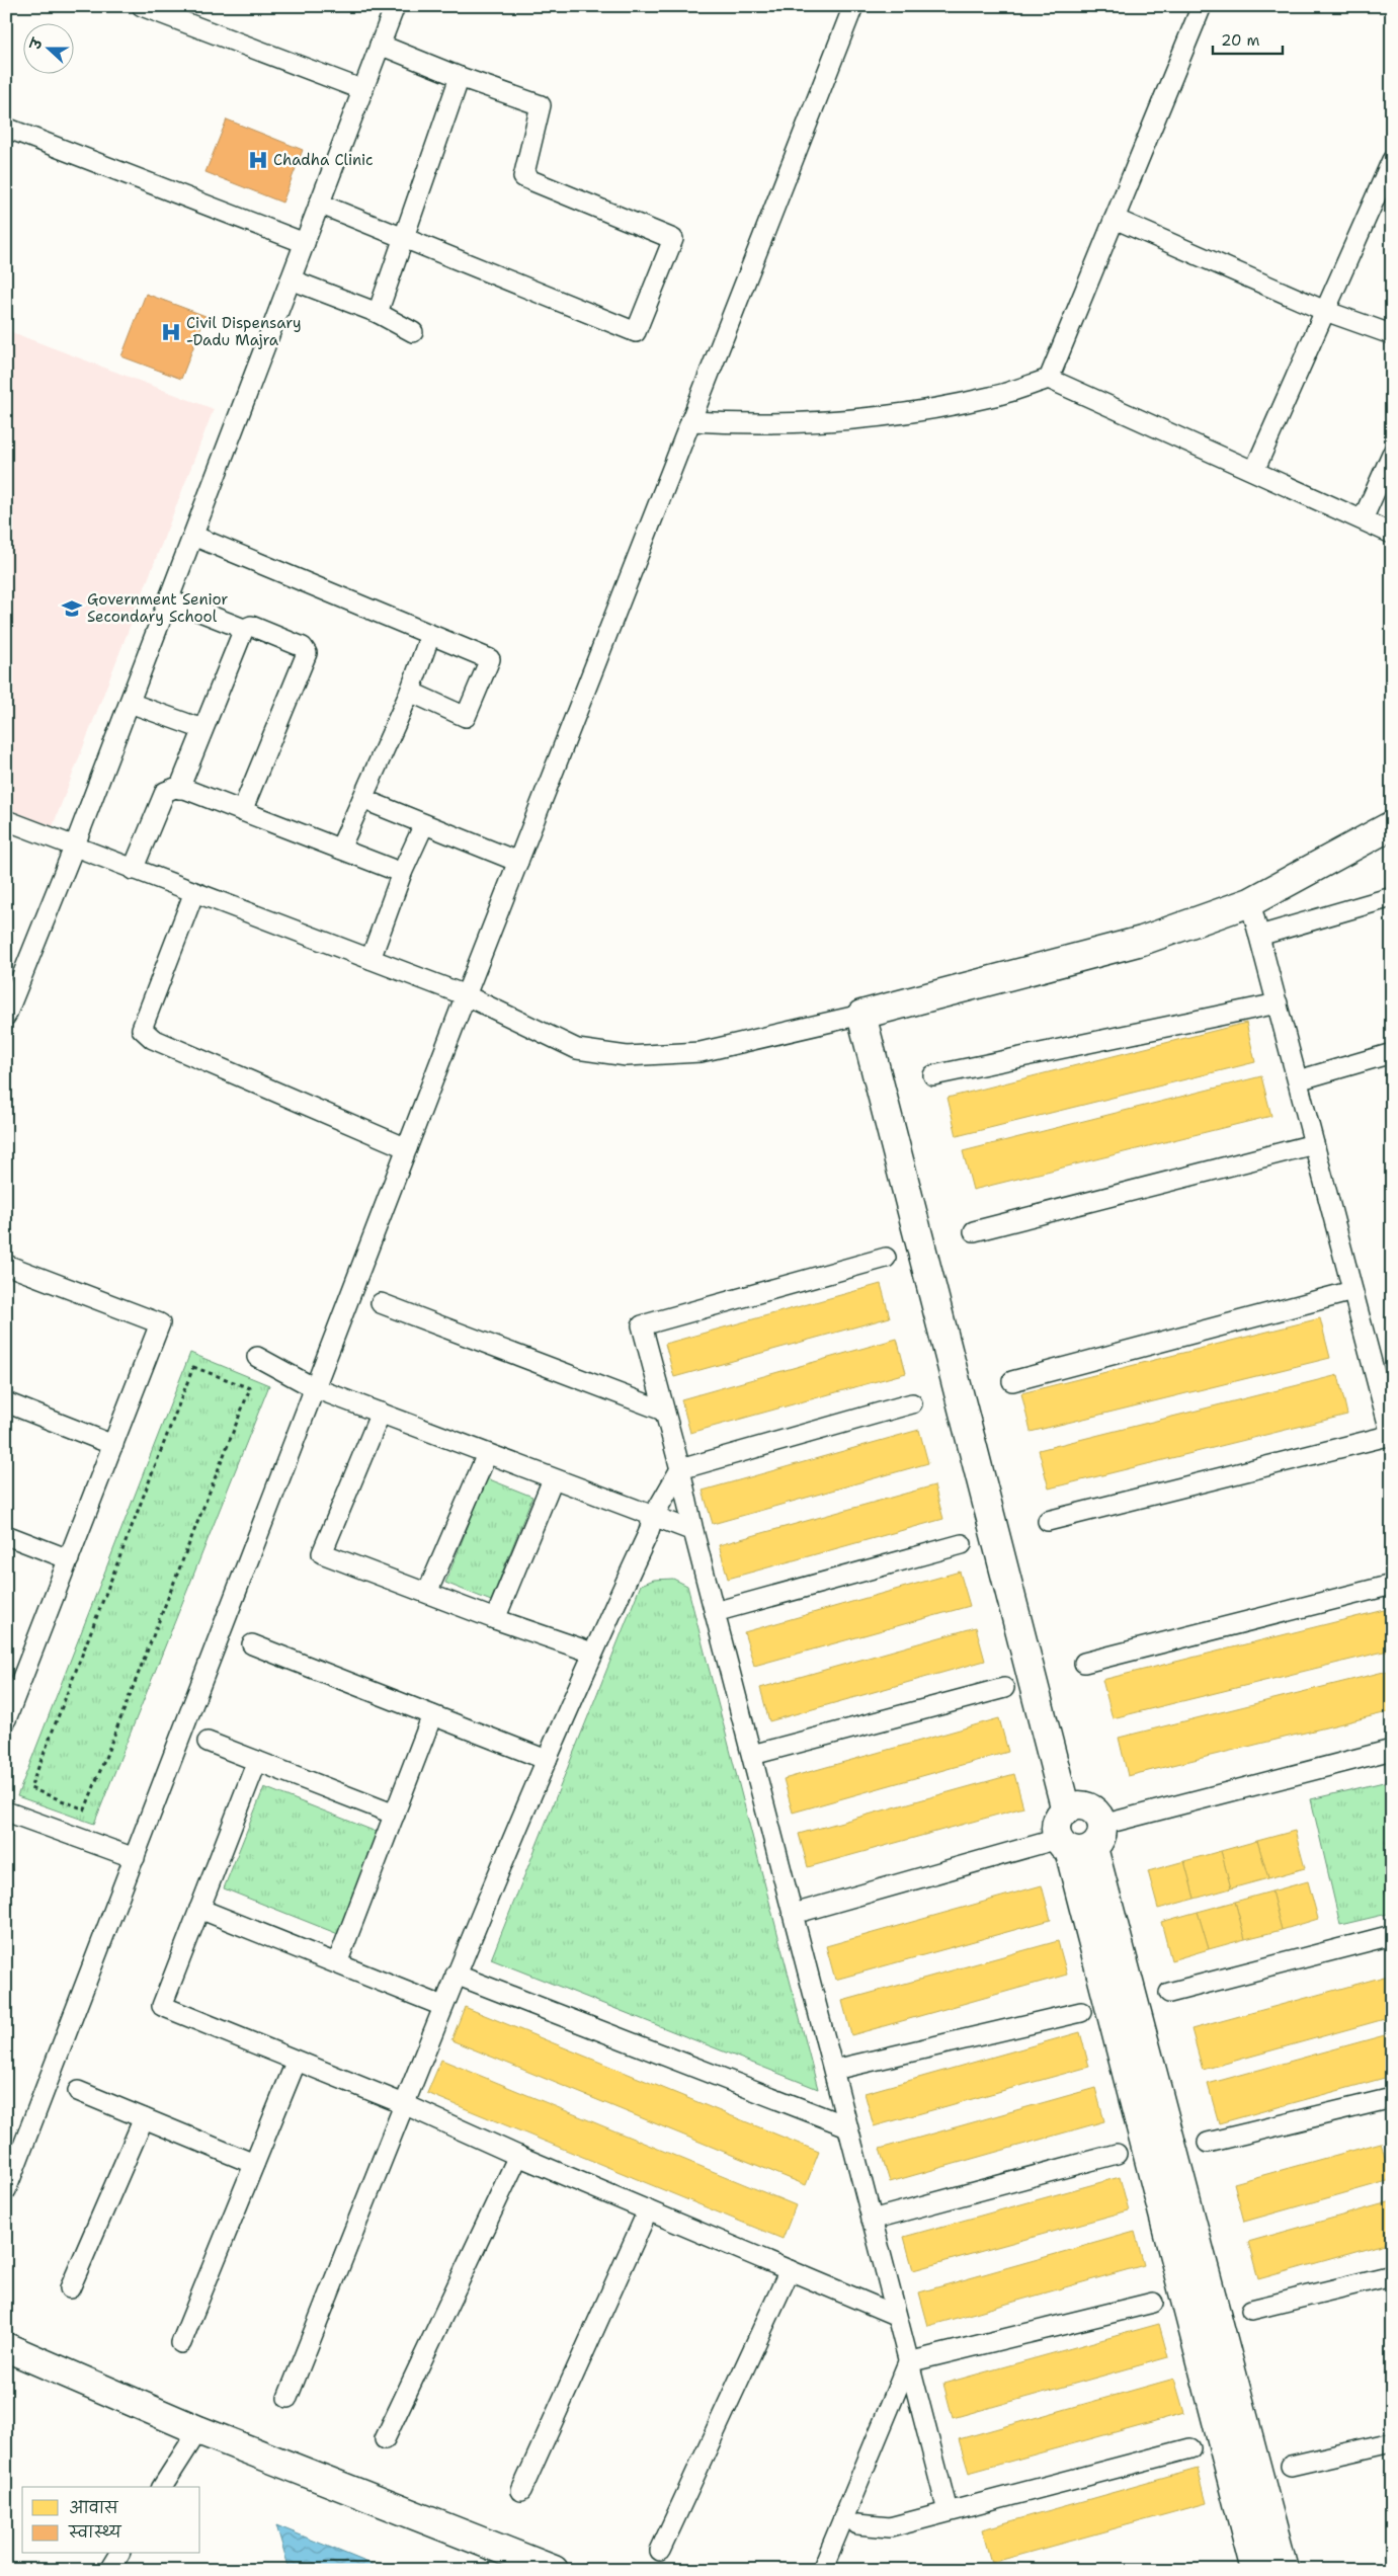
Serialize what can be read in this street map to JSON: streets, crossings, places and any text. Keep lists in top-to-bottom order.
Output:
{
  "places": {
    "hospital": ["Chadha Clinic", "Civil Dispensary -Dadu Majra"],
    "school or university": ["Government Senior Secondary School"]
  },
  "legend": ["आवास", "स्वास्थ्य"],
  "scale_bar": "20 m",
  "north": "left"
}
